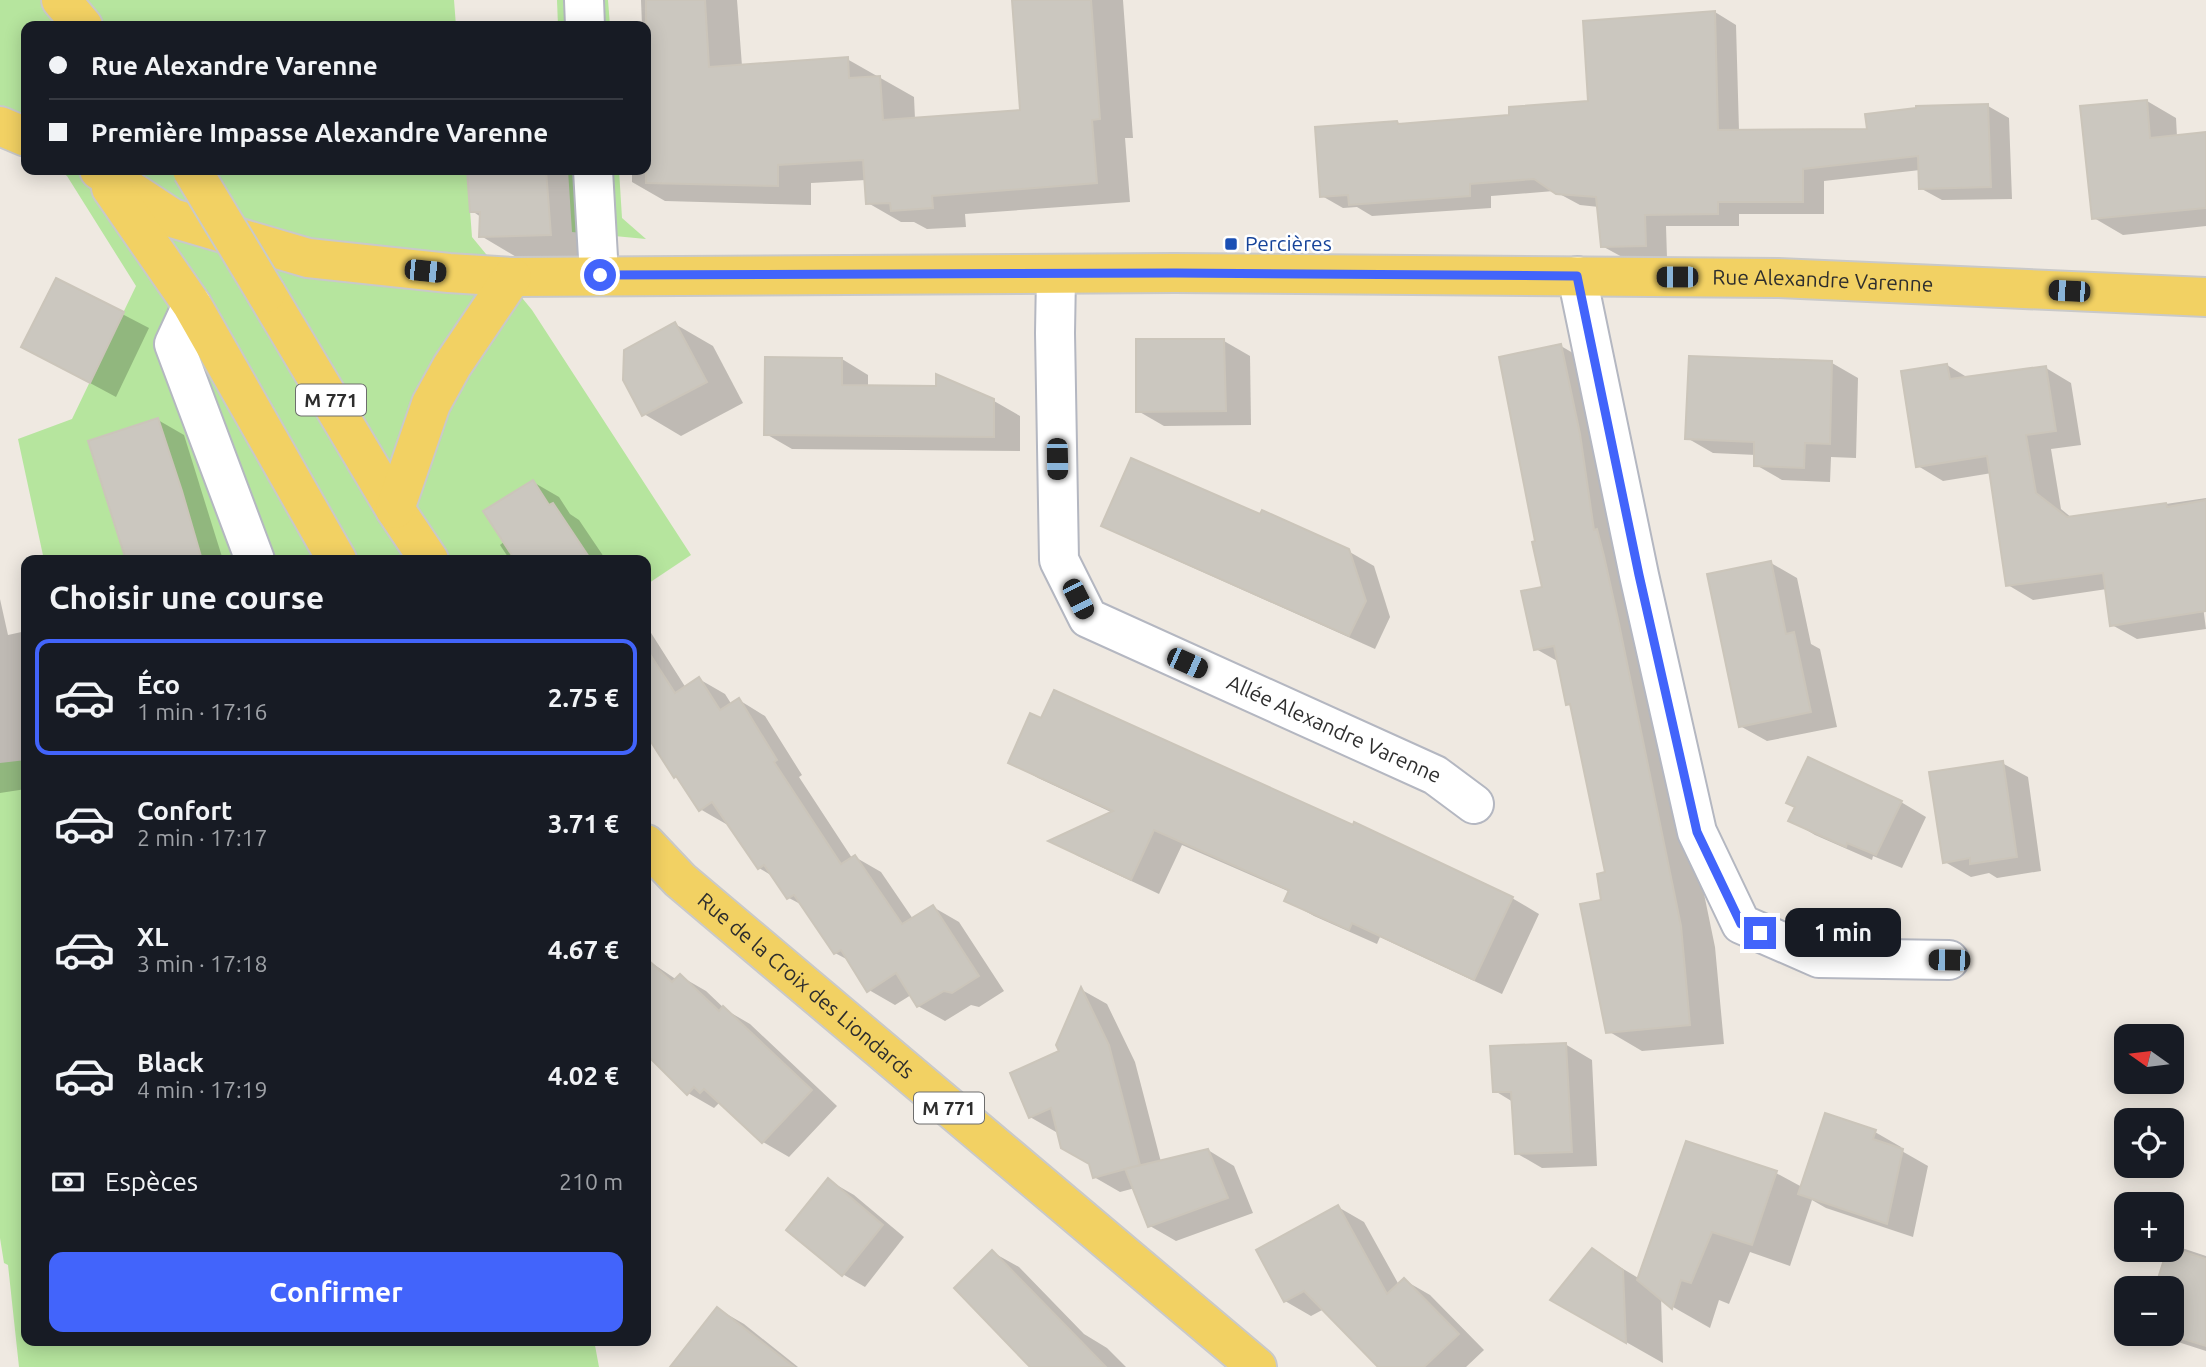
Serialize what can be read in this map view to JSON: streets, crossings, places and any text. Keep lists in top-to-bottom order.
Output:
{
  "streets": {
    "main road": ["Rue Alexandre Varenne", "M 771", "Rue de la Croix des Liondards"],
    "street": ["Allée Alexandre Varenne"]
  },
  "crossings": [
    ["Rue Alexandre Varenne", "Allée Alexandre Varenne"]
  ],
  "places": {
    "transit": ["Percières"]
  },
  "north": "left",
  "page": {
    "banner": ["Rue Alexandre Varenne", "Première Impasse Alexandre Varenne"],
    "heading": "Choisir une course",
    "list": [
      {
        "name": "Éco",
        "note": "1 min · 17:16",
        "value": "2.75 €"
      },
      {
        "name": "Confort",
        "note": "2 min · 17:17",
        "value": "3.71 €"
      },
      {
        "name": "XL",
        "note": "3 min · 17:18",
        "value": "4.67 €"
      },
      {
        "name": "Black",
        "note": "4 min · 17:19",
        "value": "4.02 €"
      }
    ],
    "bubble": "1 min",
    "map_buttons": ["+", "−"],
    "pay": ["Espèces", "210 m"],
    "buttons": "Confirmer"
  }
}
